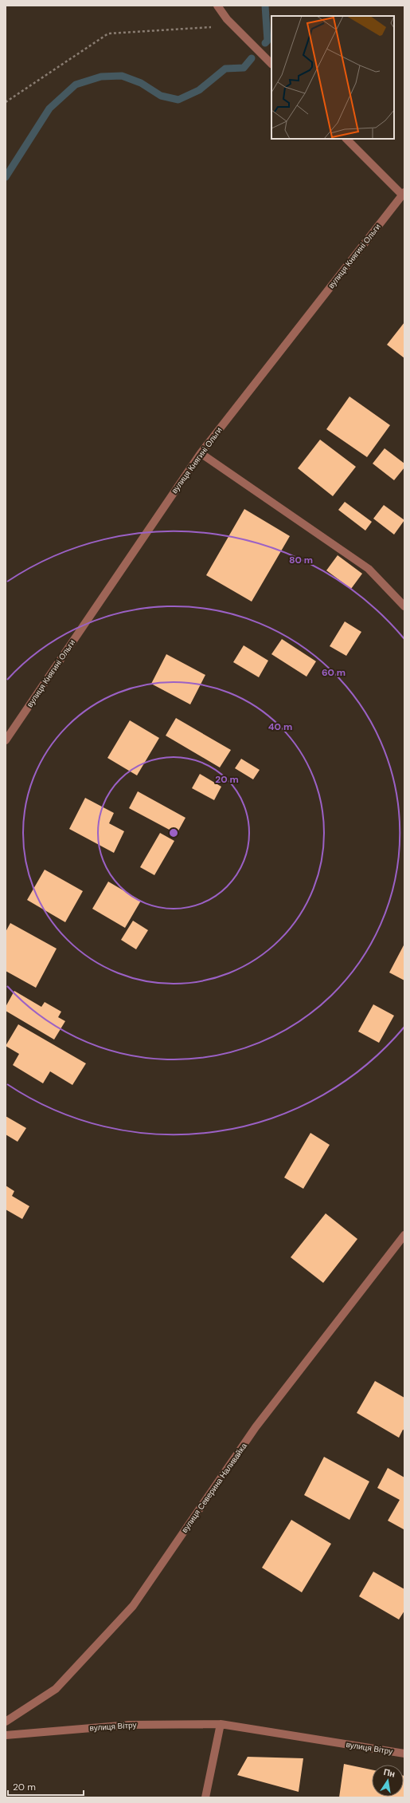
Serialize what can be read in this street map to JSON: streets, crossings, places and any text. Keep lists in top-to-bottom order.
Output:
{
  "streets": {
    "street": ["вулиця Княгині Ольги", "вулиця Северина Наливайка", "вулиця Вітру"]
  },
  "scale_bar": "20 m",
  "north": "top",
  "rings": [
    "80 m",
    "60 m",
    "40 m",
    "20 m"
  ]
}
